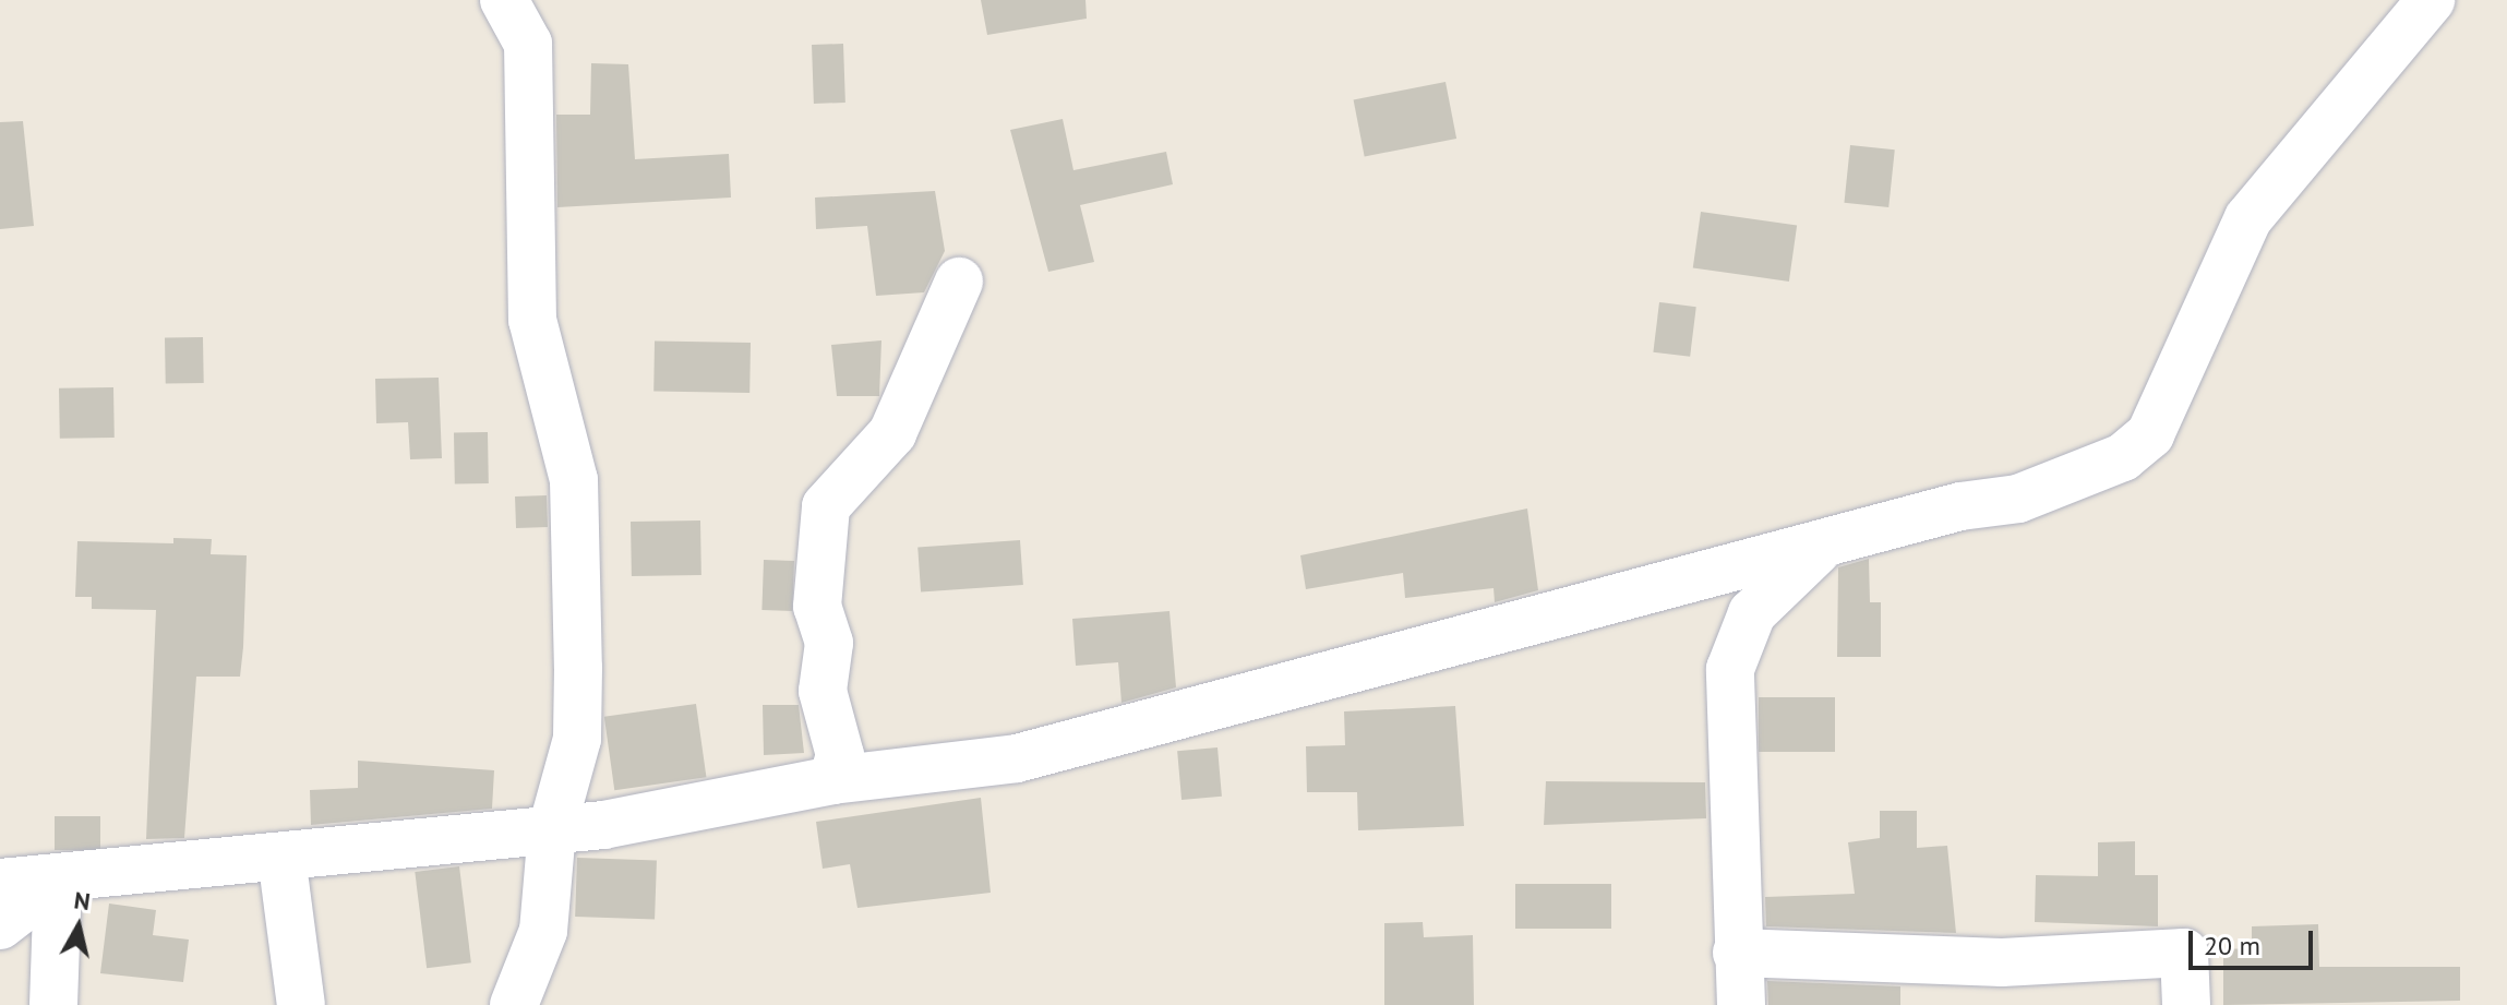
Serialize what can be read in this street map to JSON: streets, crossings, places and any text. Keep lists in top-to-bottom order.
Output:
{
  "scale_bar": "20 m",
  "north": "top"
}
